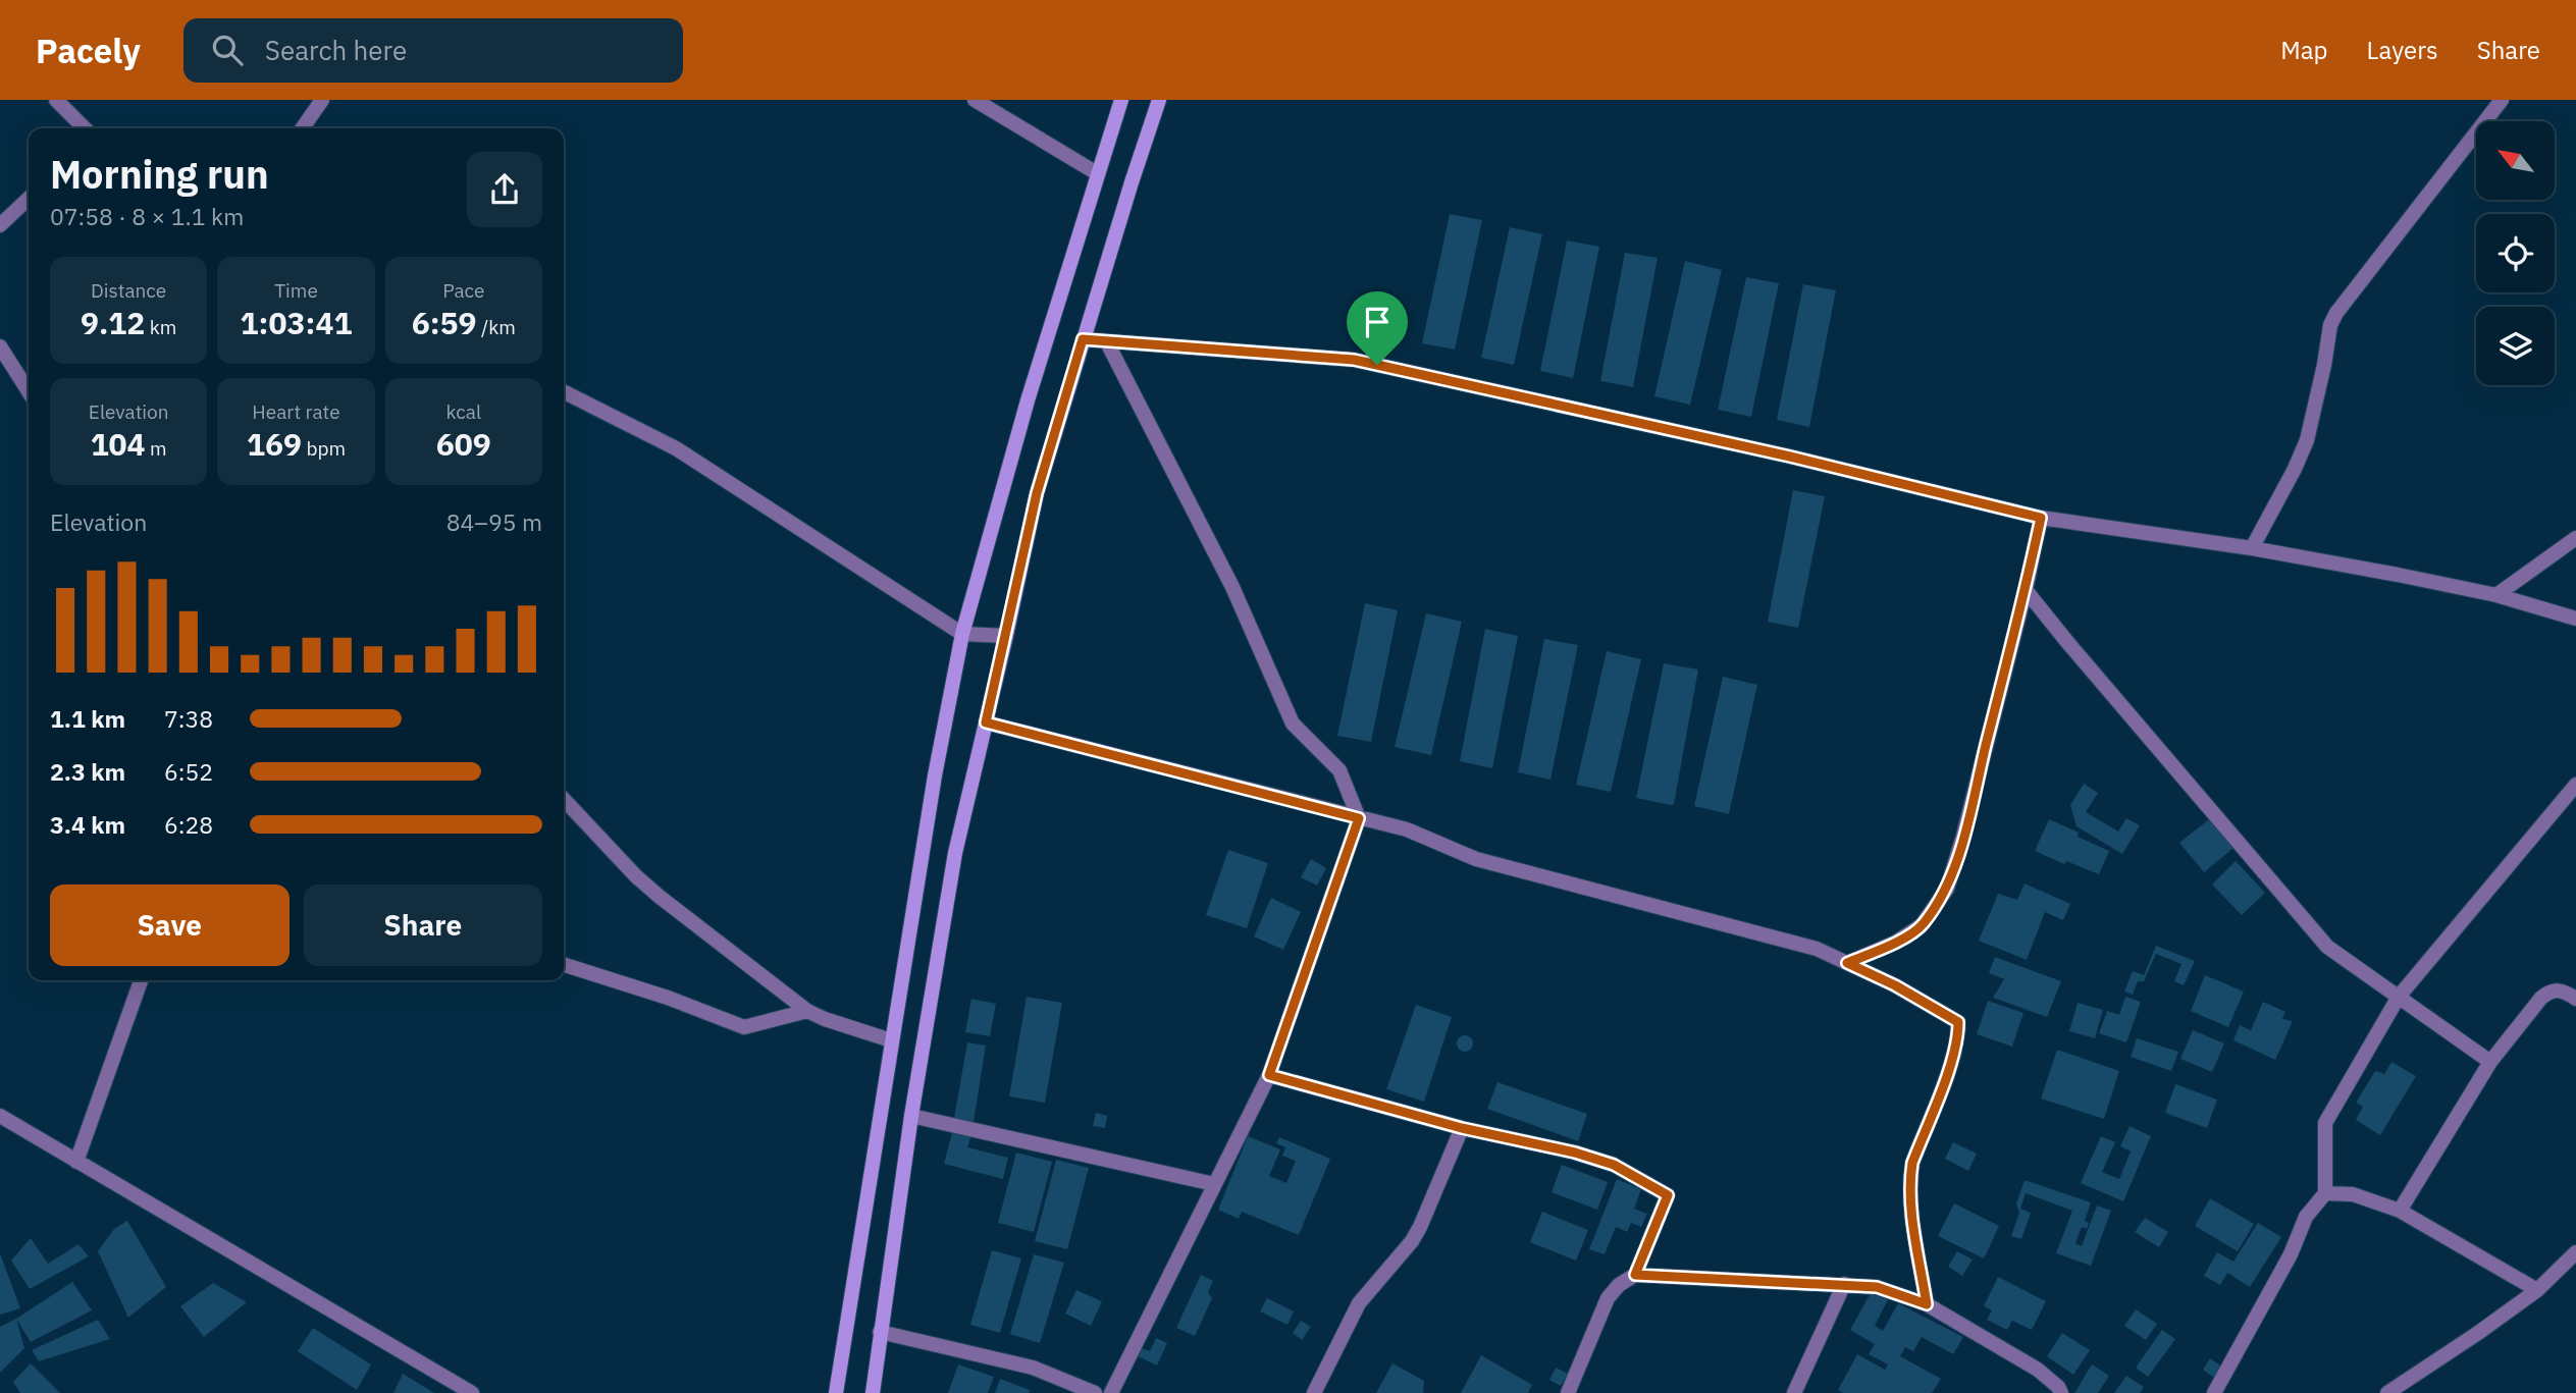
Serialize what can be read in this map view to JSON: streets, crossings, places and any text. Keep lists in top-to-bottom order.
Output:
{
  "north": "top left",
  "page": {
    "header": "Pacely",
    "search": "Search here",
    "nav": ["Map", "Layers", "Share"],
    "heading": ["Morning run", "07:58 · 8 × 1.1 km"],
    "stats": [
      ["Distance", "9.12 km"],
      ["Time", "1:03:41"],
      ["Pace", "6:59 /km"],
      ["Elevation", "104 m"],
      ["Heart rate", "169 bpm"],
      ["kcal", "609"]
    ],
    "chart": ["Elevation", "84–95 m"],
    "list": [
      {
        "name": "1.1 km",
        "note": "7:38"
      },
      {
        "name": "2.3 km",
        "note": "6:52"
      },
      {
        "name": "3.4 km",
        "note": "6:28"
      }
    ],
    "buttons": ["Save", "Share"]
  }
}
